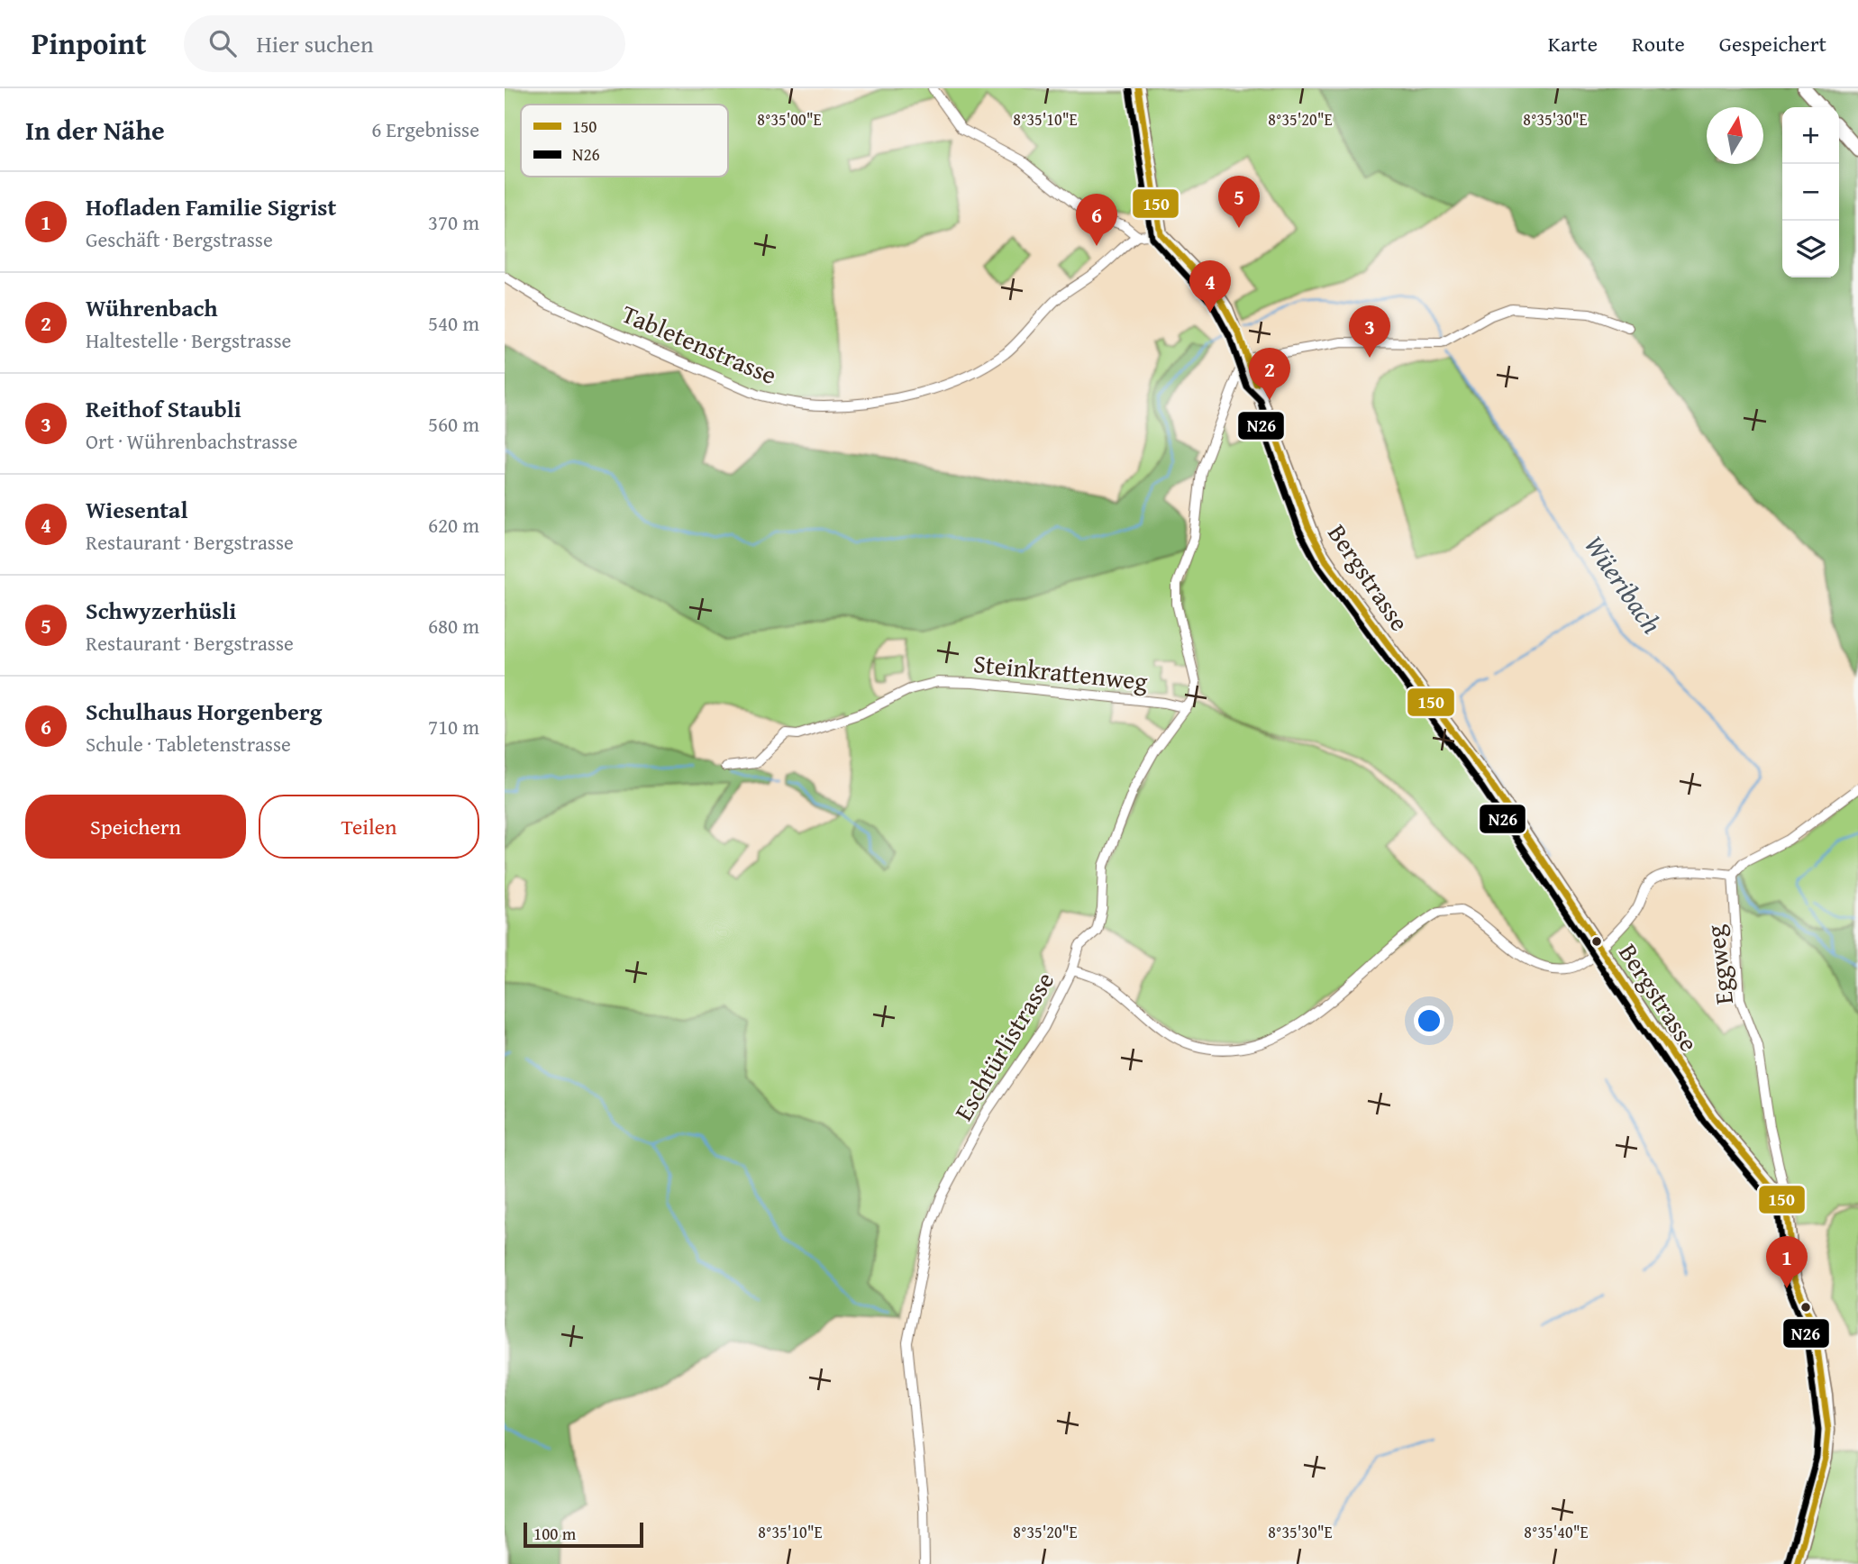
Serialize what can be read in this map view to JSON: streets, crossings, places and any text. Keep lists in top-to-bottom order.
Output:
{
  "streets": {
    "street": [
      "Tabletenstrasse",
      "Bergstrasse",
      "Steinkrattenweg",
      "Eggweg",
      "Eschtürlistrasse"
    ]
  },
  "crossings": [
    ["Bergstrasse", "Eggweg"],
    ["Bergstrasse", "Eschtürlistrasse"],
    ["Steinkrattenweg", "Eschtürlistrasse"]
  ],
  "water": ["Wüeribach"],
  "lines": ["transit line 150", "transit line N26"],
  "legend": ["150", "N26"],
  "scale_bar": "100 m",
  "north": "top",
  "page": {
    "header": "Pinpoint",
    "search": "Hier suchen",
    "nav": ["Karte", "Route", "Gespeichert"],
    "heading": ["In der Nähe", "6 Ergebnisse"],
    "map_buttons": ["+", "−"],
    "list": [
      {
        "mark": "1",
        "name": "Hofladen Familie Sigrist",
        "note": "Geschäft · Bergstrasse",
        "value": "370 m"
      },
      {
        "mark": "2",
        "name": "Wührenbach",
        "note": "Haltestelle · Bergstrasse",
        "value": "540 m"
      },
      {
        "mark": "3",
        "name": "Reithof Staubli",
        "note": "Ort · Wührenbachstrasse",
        "value": "560 m"
      },
      {
        "mark": "4",
        "name": "Wiesental",
        "note": "Restaurant · Bergstrasse",
        "value": "620 m"
      },
      {
        "mark": "5",
        "name": "Schwyzerhüsli",
        "note": "Restaurant · Bergstrasse",
        "value": "680 m"
      },
      {
        "mark": "6",
        "name": "Schulhaus Horgenberg",
        "note": "Schule · Tabletenstrasse",
        "value": "710 m"
      }
    ],
    "pins": [
      "5",
      "6",
      "4",
      "3",
      "2",
      "1"
    ],
    "buttons": ["Speichern", "Teilen"],
    "scale": "100 m"
  },
  "coordinates": [
    "8°35'00\"E",
    "8°35'10\"E",
    "8°35'20\"E",
    "8°35'30\"E",
    "8°35'40\"E"
  ]
}
